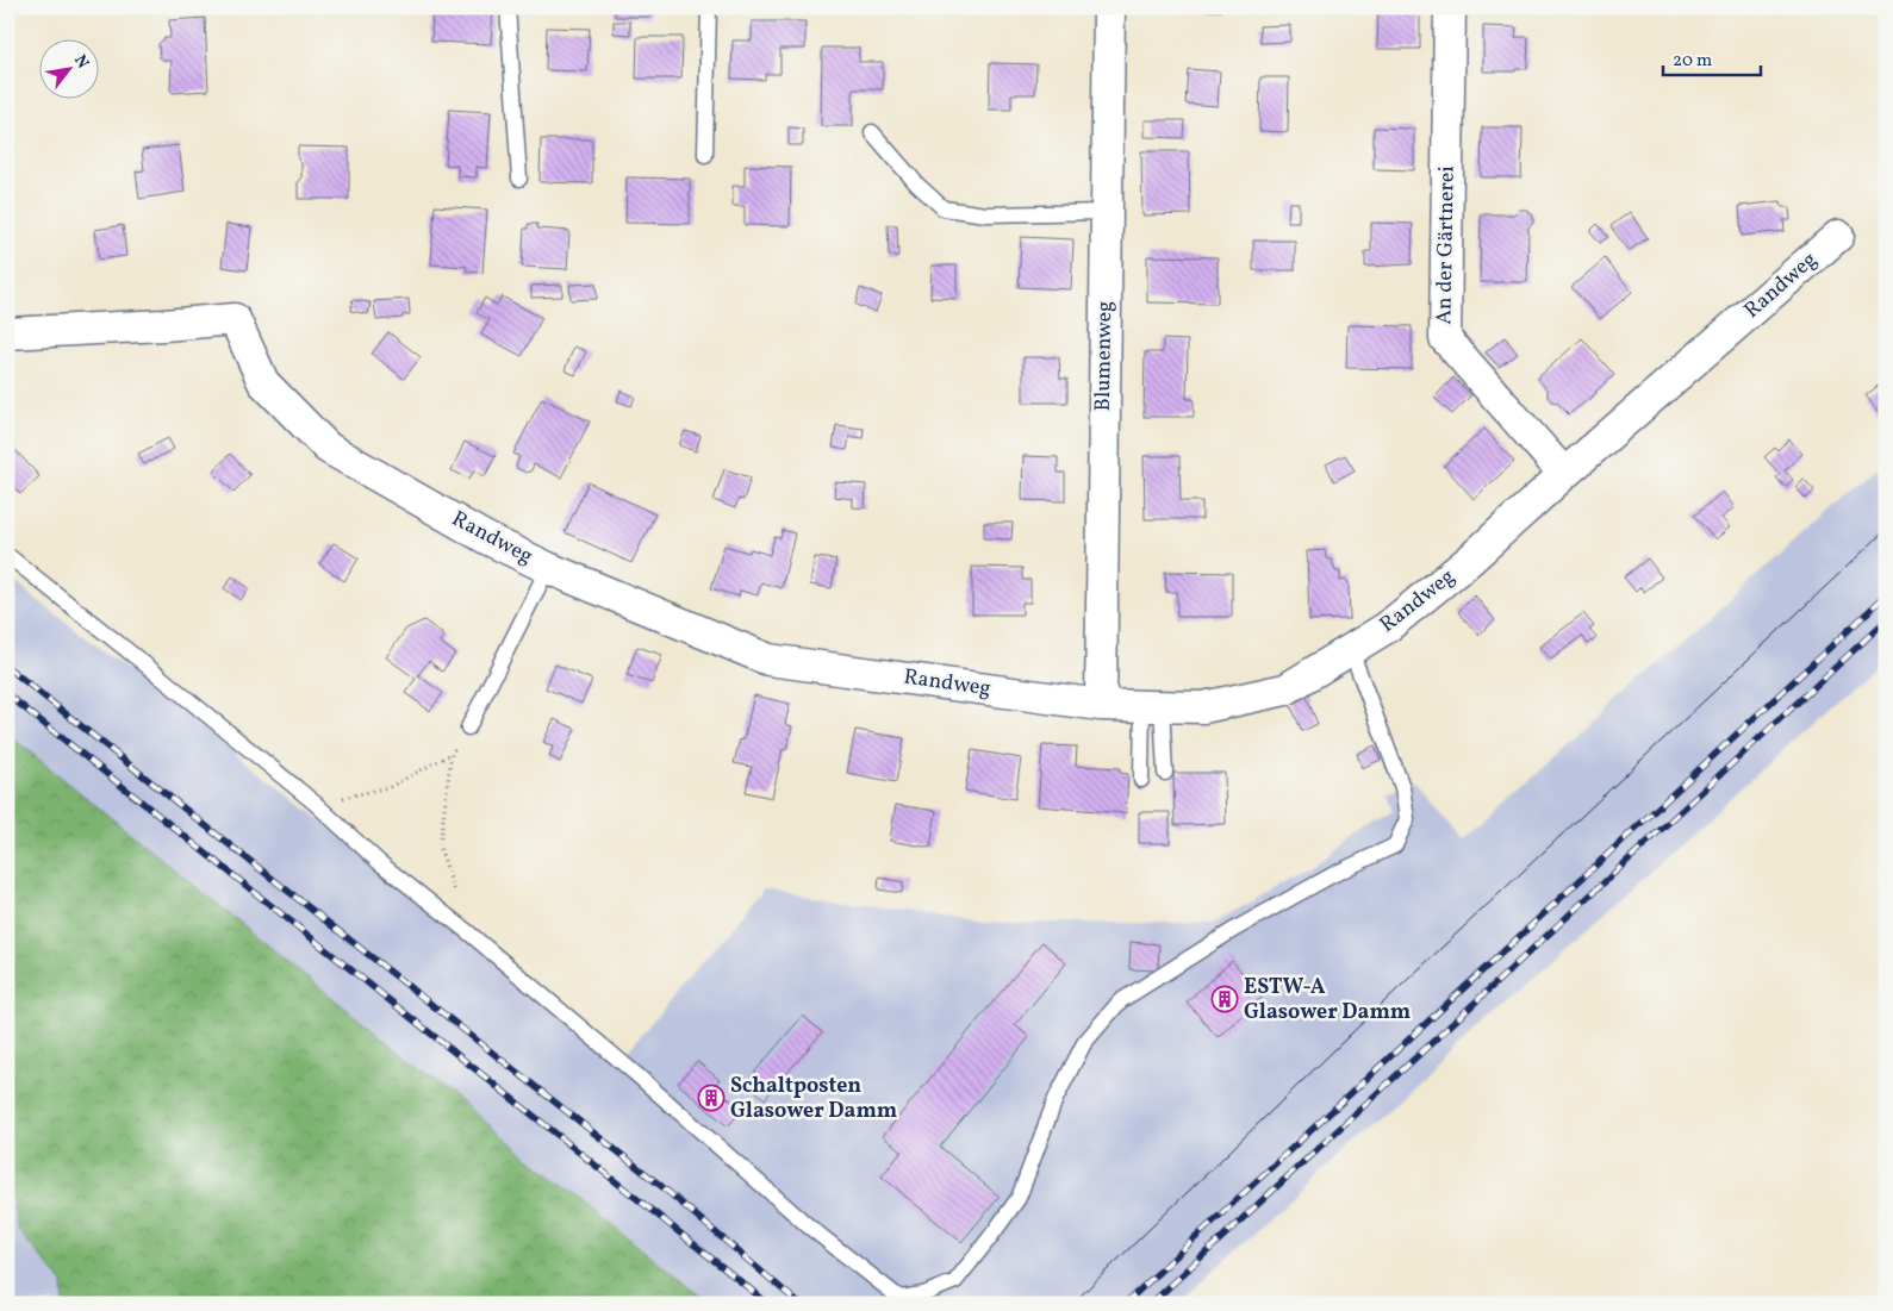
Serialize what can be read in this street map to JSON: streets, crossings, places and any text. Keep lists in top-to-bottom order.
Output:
{
  "streets": {
    "street": ["An der Gärtnerei", "Randweg", "Blumenweg"]
  },
  "crossings": [
    ["An der Gärtnerei", "Randweg"],
    ["Randweg", "Blumenweg"]
  ],
  "places": {
    "building": ["ESTW-A Glasower Damm", "Schaltposten Glasower Damm"]
  },
  "scale_bar": "20 m",
  "north": "top right"
}
